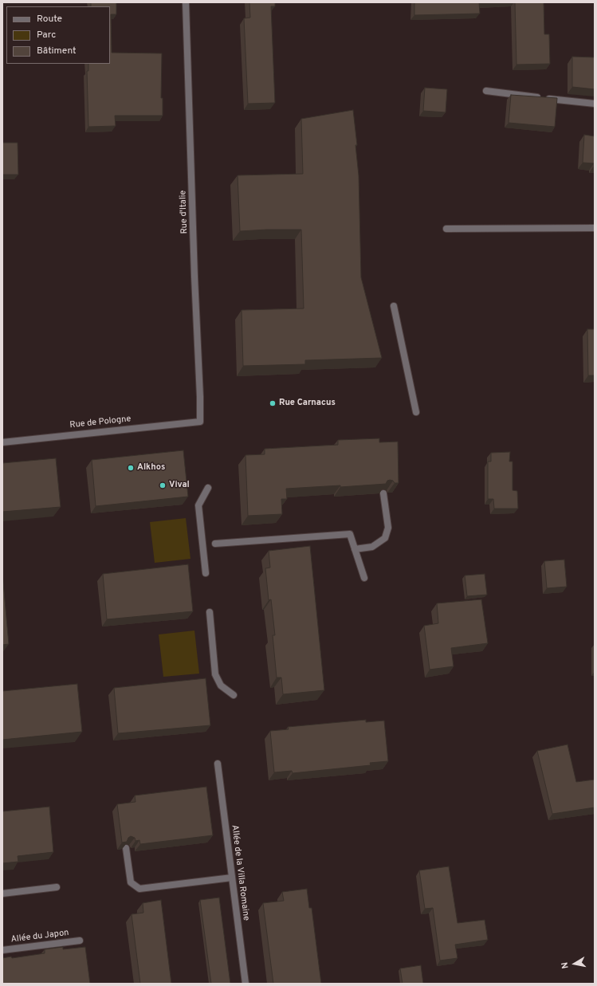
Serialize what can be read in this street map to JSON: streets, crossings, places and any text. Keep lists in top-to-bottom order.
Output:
{
  "streets": {
    "street": [
      "Rue d'Italie",
      "Rue de Pologne",
      "Allée de la Villa Romaine",
      "Allée du Japon"
    ]
  },
  "crossings": [
    ["Rue d'Italie", "Rue de Pologne"]
  ],
  "places": ["Rue Carnacus", "Alkhos", "Vival"],
  "legend": ["Route", "Parc", "Bâtiment"],
  "north": "left"
}
